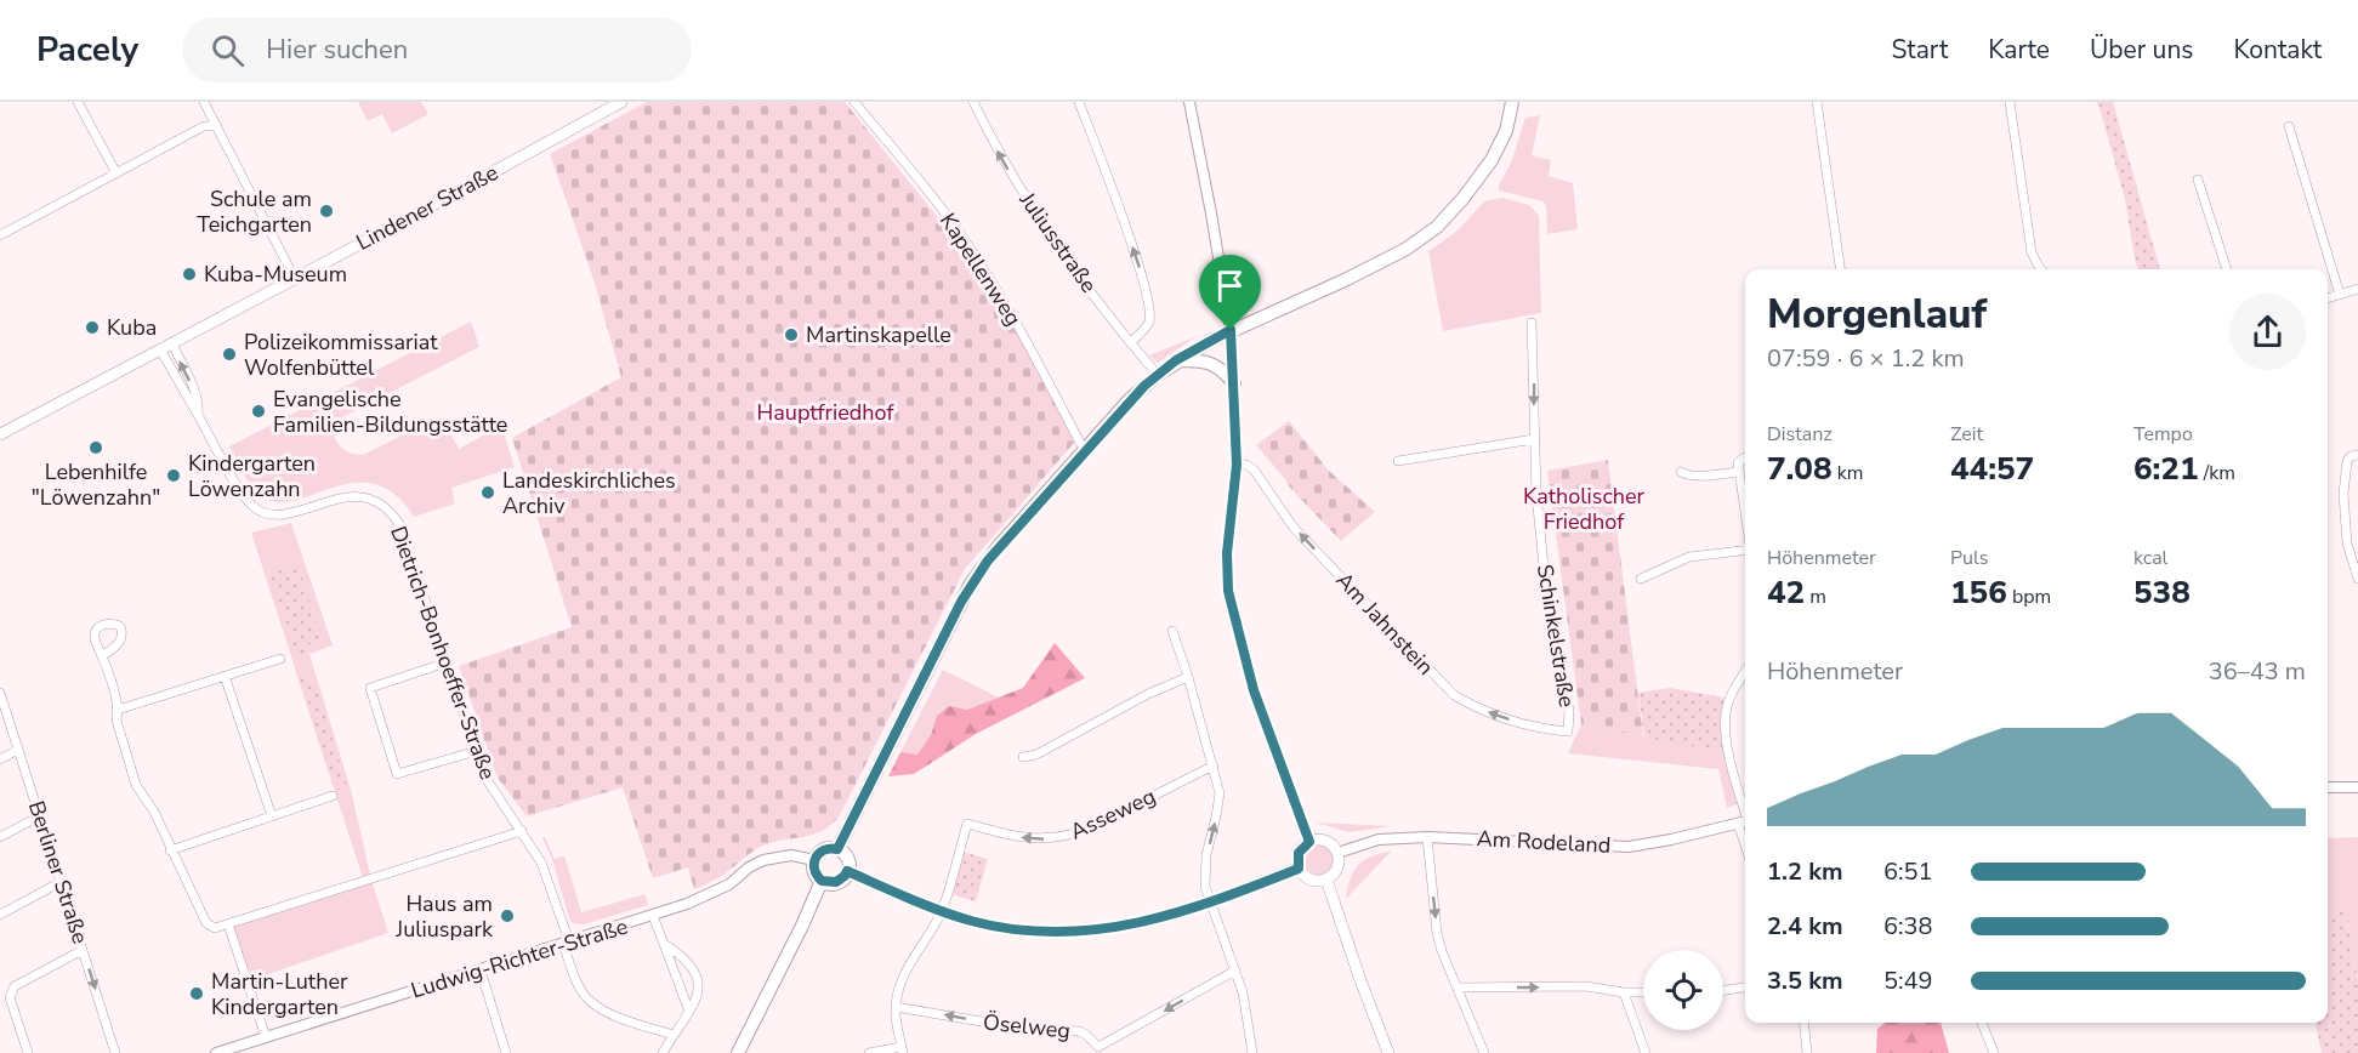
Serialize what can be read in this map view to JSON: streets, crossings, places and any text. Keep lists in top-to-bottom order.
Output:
{
  "streets": {
    "main road": ["Lindener Straße"],
    "street": [
      "Juliusstraße",
      "Kapellenweg",
      "Am Jahnstein",
      "Schinkelstraße",
      "Dietrich-Bonhoeffer-Straße",
      "Asseweg",
      "Am Rodeland",
      "Berliner Straße",
      "Ludwig-Richter-Straße",
      "Öselweg"
    ]
  },
  "crossings": [
    ["Lindener Straße", "Dietrich-Bonhoeffer-Straße"],
    ["Am Jahnstein", "Schinkelstraße"],
    ["Dietrich-Bonhoeffer-Straße", "Ludwig-Richter-Straße"],
    ["Asseweg", "Öselweg"]
  ],
  "one_way": [
    "Juliusstraße",
    "Am Jahnstein",
    "Asseweg",
    "Öselweg"
  ],
  "parks": ["Hauptfriedhof", "Katholischer Friedhof"],
  "places": [
    "Schule am Teichgarten",
    "Kuba-Museum",
    "Kuba",
    "Martinskapelle",
    "Polizeikommissariat Wolfenbüttel",
    "Evangelische Familien-Bildungsstätte",
    "Lebenhilfe \"Löwenzahn\"",
    "Kindergarten Löwenzahn",
    "Landeskirchliches Archiv",
    "Haus am Juliuspark",
    "Martin-Luther Kindergarten"
  ],
  "page": {
    "header": "Pacely",
    "search": "Hier suchen",
    "nav": [
      "Start",
      "Karte",
      "Über uns",
      "Kontakt"
    ],
    "heading": ["Morgenlauf", "07:59 · 6 × 1.2 km"],
    "stats": [
      ["Distanz", "7.08 km"],
      ["Zeit", "44:57"],
      ["Tempo", "6:21 /km"],
      ["Höhenmeter", "42 m"],
      ["Puls", "156 bpm"],
      ["kcal", "538"]
    ],
    "chart": ["Höhenmeter", "36–43 m"],
    "list": [
      {
        "name": "1.2 km",
        "note": "6:51"
      },
      {
        "name": "2.4 km",
        "note": "6:38"
      },
      {
        "name": "3.5 km",
        "note": "5:49"
      }
    ]
  }
}
